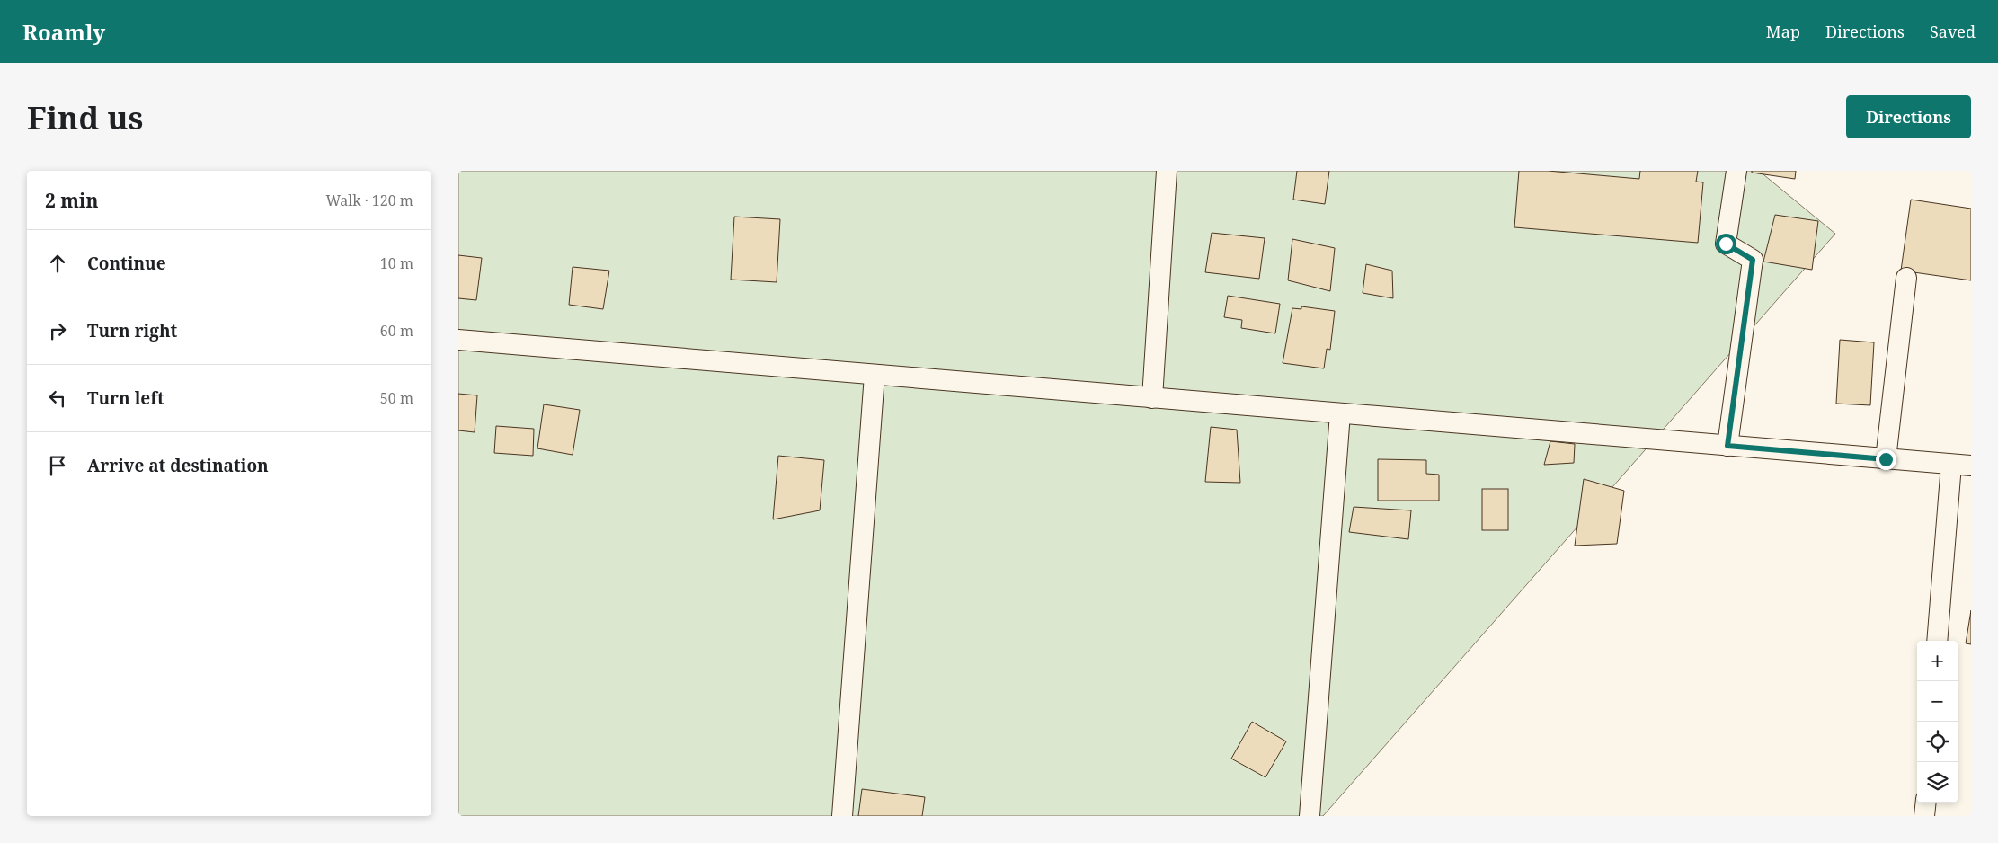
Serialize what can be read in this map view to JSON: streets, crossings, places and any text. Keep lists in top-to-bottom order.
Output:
{
  "page": {
    "header": "Roamly",
    "nav": ["Map", "Directions", "Saved"],
    "buttons": "Directions",
    "title": "Find us",
    "heading": ["2 min", "Walk · 120 m"],
    "list": [
      ["Continue", "10 m"],
      ["Turn right", "60 m"],
      ["Turn left", "50 m"],
      "Arrive at destination"
    ],
    "map_buttons": ["+", "−"]
  }
}
